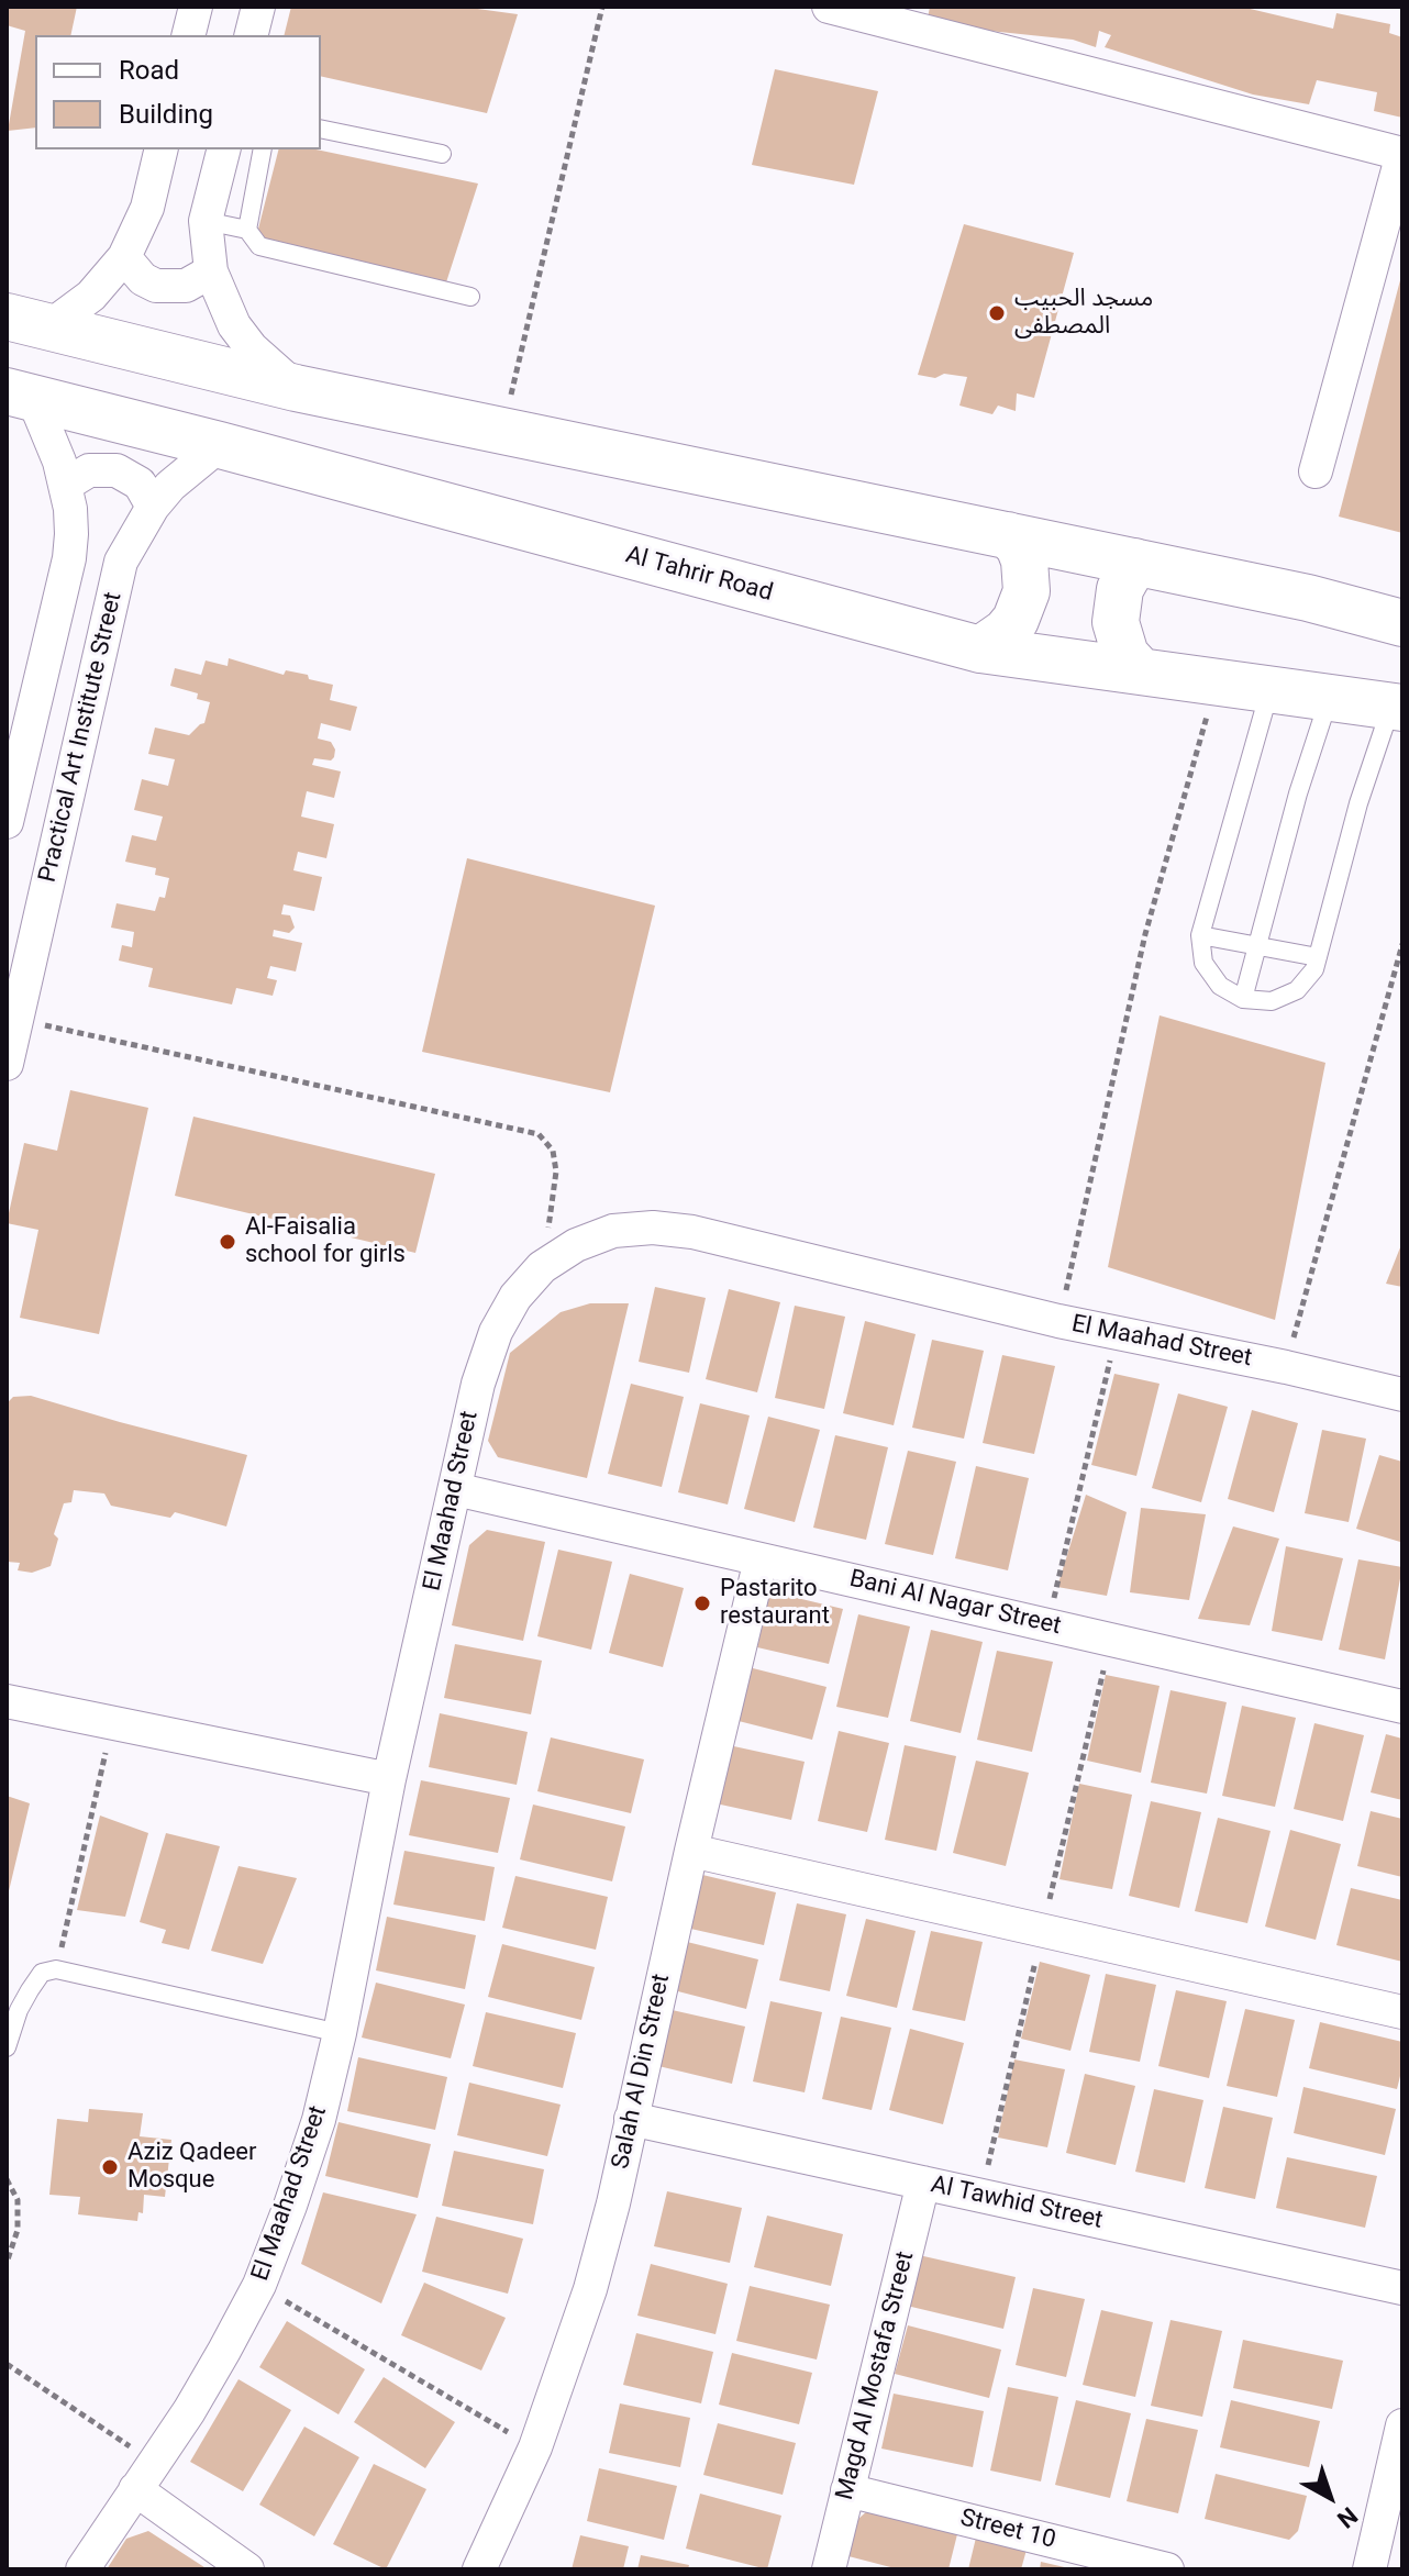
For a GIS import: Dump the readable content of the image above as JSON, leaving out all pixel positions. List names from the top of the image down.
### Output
{
  "streets": {
    "street": [
      "Al Tahrir Road",
      "Practical Art Institute Street",
      "El Maahad Street",
      "Bani Al Nagar Street",
      "Salah Al Din Street",
      "Al Tawhid Street",
      "Magd Al Mostafa Street",
      "Street 10"
    ]
  },
  "crossings": [
    ["Al Tahrir Road", "Practical Art Institute Street"],
    ["El Maahad Street", "Bani Al Nagar Street"],
    ["Bani Al Nagar Street", "Salah Al Din Street"],
    ["Salah Al Din Street", "Al Tawhid Street"],
    ["Al Tawhid Street", "Magd Al Mostafa Street"],
    ["Magd Al Mostafa Street", "Street 10"]
  ],
  "places": [
    "مسجد الحبيب المصطفى",
    "Al-Faisalia school for girls",
    "Pastarito restaurant",
    "Aziz Qadeer Mosque"
  ],
  "legend": ["Road", "Building"],
  "north": "bottom right"
}
